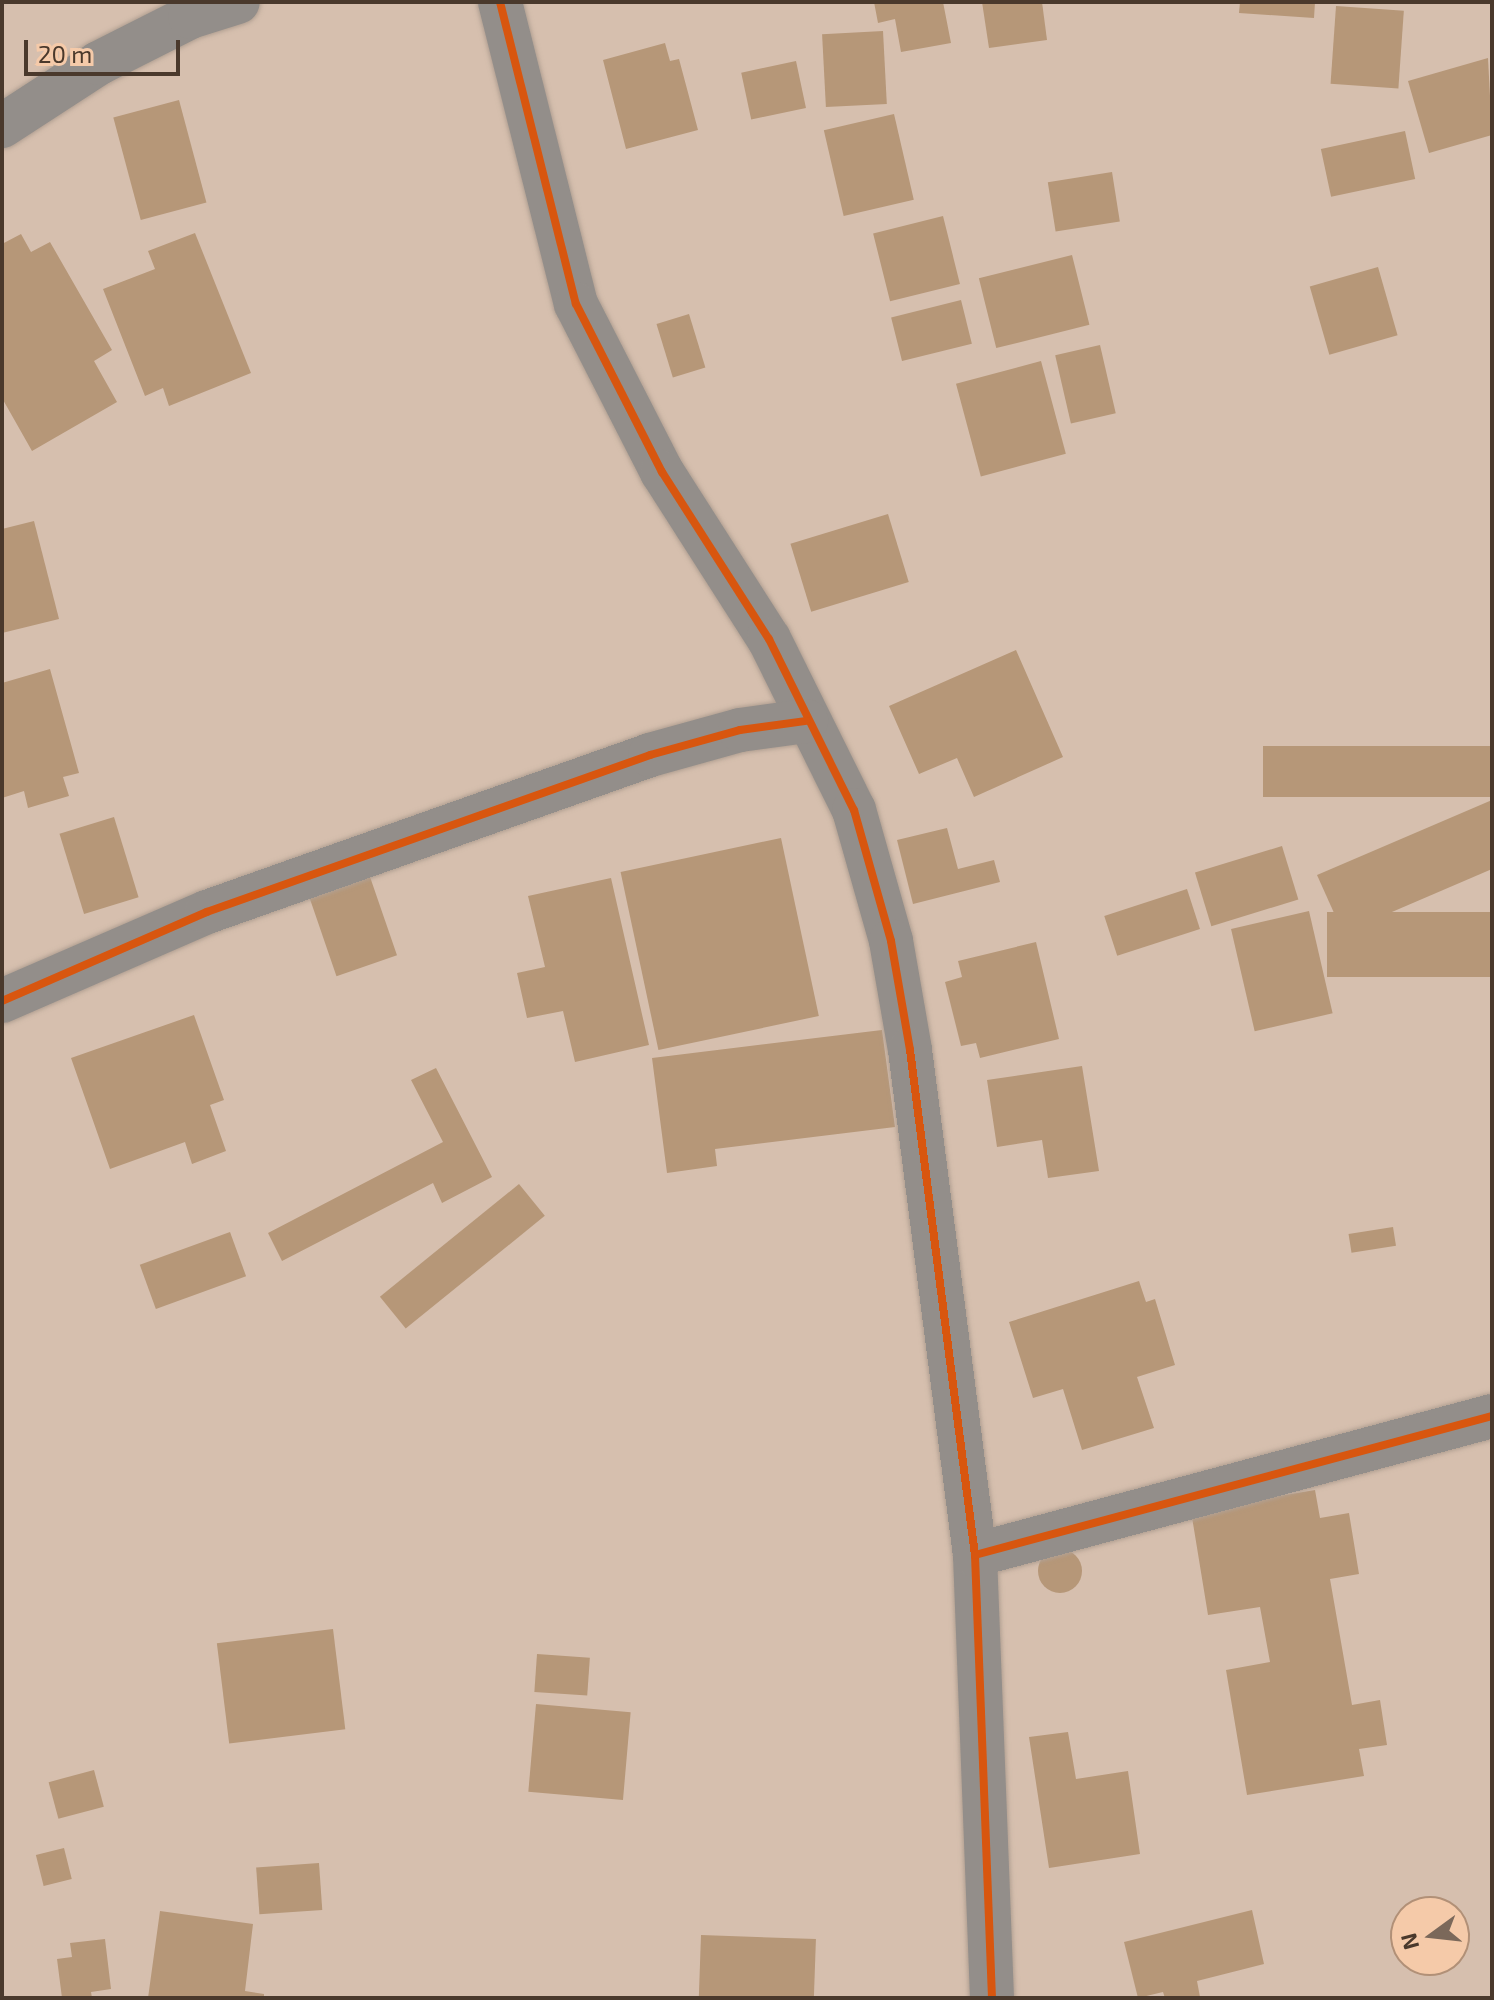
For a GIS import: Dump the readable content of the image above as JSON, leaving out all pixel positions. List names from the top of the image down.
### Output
{
  "scale_bar": "20 m",
  "north": "left"
}
